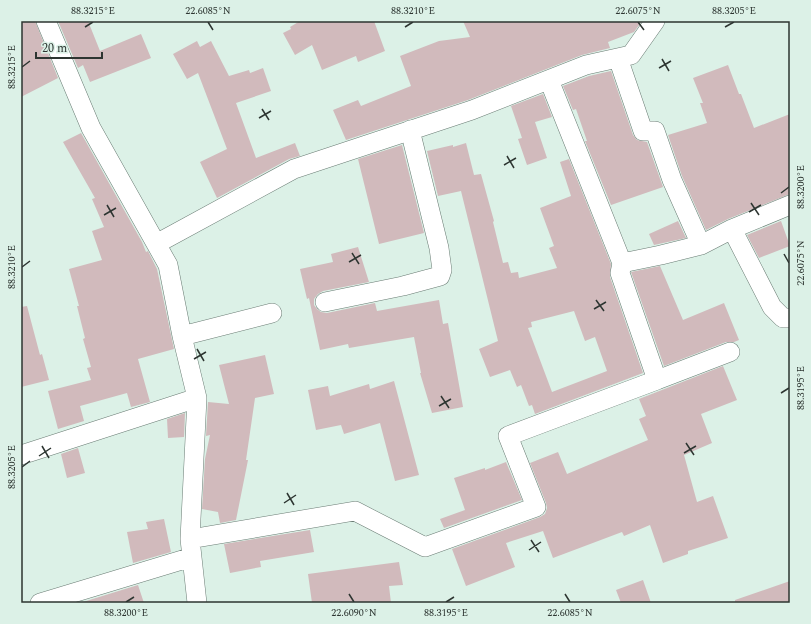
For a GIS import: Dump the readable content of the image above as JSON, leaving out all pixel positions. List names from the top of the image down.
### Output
{
  "scale_bar": "20 m",
  "coordinates": [
    "88.3215°E",
    "22.6085°N",
    "88.3210°E",
    "22.6075°N",
    "88.3205°E",
    "88.3200°E",
    "88.3195°E",
    "22.6090°N"
  ]
}
